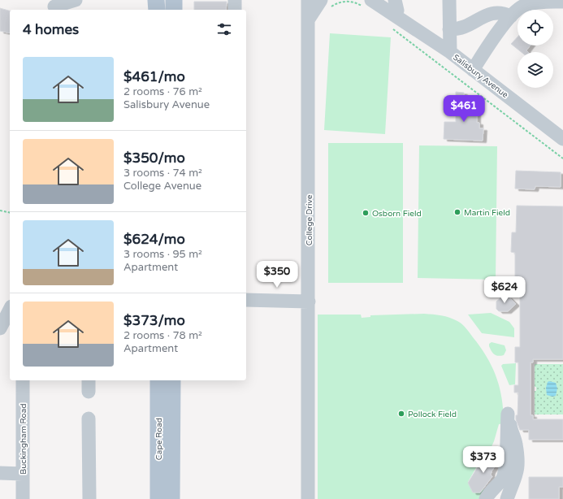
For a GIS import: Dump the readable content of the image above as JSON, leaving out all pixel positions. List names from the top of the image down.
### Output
{
  "streets": {
    "main road": ["Cape Road"],
    "street": ["Salisbury Avenue", "College Drive", "Buckingham Road"]
  },
  "places": ["Martin Field", "Osborn Field", "Pollock Field"],
  "page": {
    "heading": "4 homes",
    "list": [
      {
        "name": "$461/mo",
        "note": "2 rooms · 76 m² · Salisbury Avenue"
      },
      {
        "name": "$350/mo",
        "note": "3 rooms · 74 m² · College Avenue"
      },
      {
        "name": "$624/mo",
        "note": "3 rooms · 95 m² · Apartment"
      },
      {
        "name": "$373/mo",
        "note": "2 rooms · 78 m² · Apartment"
      }
    ],
    "price": [
      "$461",
      "$350",
      "$624",
      "$373"
    ]
  }
}
